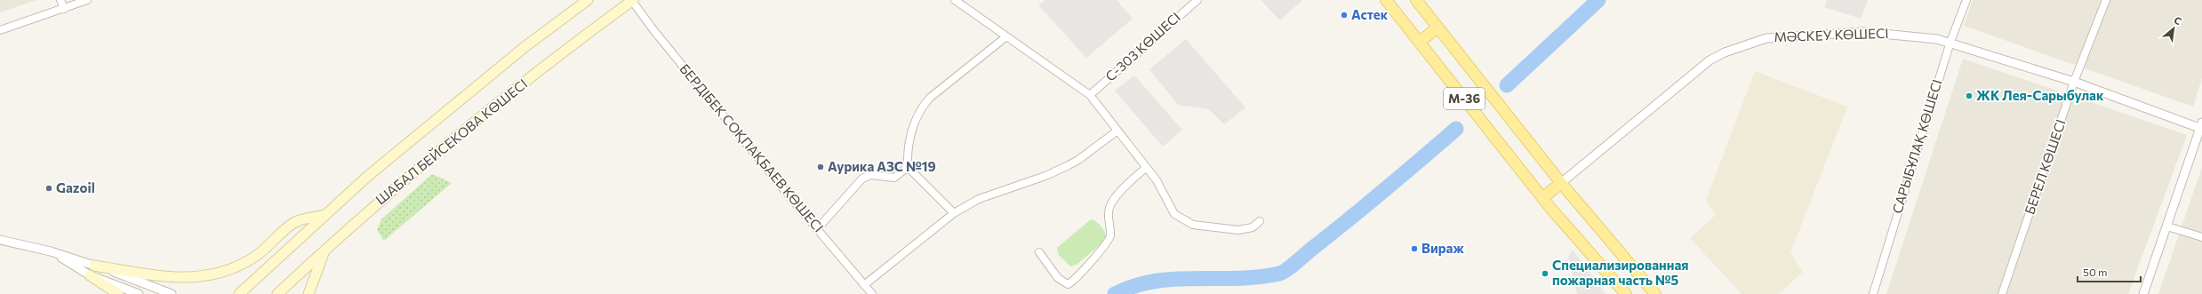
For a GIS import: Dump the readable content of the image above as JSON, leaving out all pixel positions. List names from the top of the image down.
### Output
{
  "streets": {
    "main road": ["МӘСКЕУ КӨШЕСІ", "M-36", "ШАБАЛ БЕЙСЕКОВА КӨШЕСІ"],
    "street": [
      "С-303 КӨШЕСІ",
      "САРЫБҰЛАҚ КӨШЕСІ",
      "БЕРДІБЕК СОҚПАҚБАЕВ КӨШЕСІ",
      "БЕРЕЛ КӨШЕСІ"
    ]
  },
  "crossings": [
    ["МӘСКЕУ КӨШЕСІ", "M-36"],
    ["МӘСКЕУ КӨШЕСІ", "САРЫБҰЛАҚ КӨШЕСІ"],
    ["МӘСКЕУ КӨШЕСІ", "БЕРЕЛ КӨШЕСІ"],
    ["ШАБАЛ БЕЙСЕКОВА КӨШЕСІ", "БЕРДІБЕК СОҚПАҚБАЕВ КӨШЕСІ"]
  ],
  "places": [
    "Астек",
    "ЖК Лея-Сарыбулак",
    "Аурика АЗС №19",
    "Gazoil",
    "Вираж",
    "Специализированная пожарная часть №5"
  ],
  "scale_bar": "50 m",
  "north": "top right"
}
